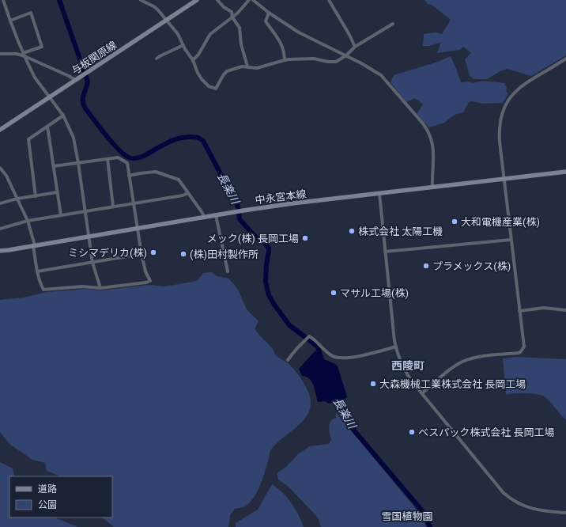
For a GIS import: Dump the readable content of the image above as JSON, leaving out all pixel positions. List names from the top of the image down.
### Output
{
  "streets": {
    "main road": ["与板関原線", "中永宮本線"]
  },
  "districts": ["西陵町"],
  "water": ["長楽川"],
  "parks": ["雪国植物園"],
  "places": [
    "大和電機産業(株)",
    "株式会社 太陽工機",
    "メック(株) 長岡工場",
    "ミシマデリカ(株)",
    "(株)田村製作所",
    "プラメックス(株)",
    "マサル工場(株)",
    "大森機械工業株式会社 長岡工場",
    "ベスパック株式会社 長岡工場"
  ],
  "legend": ["道路", "公園"]
}
